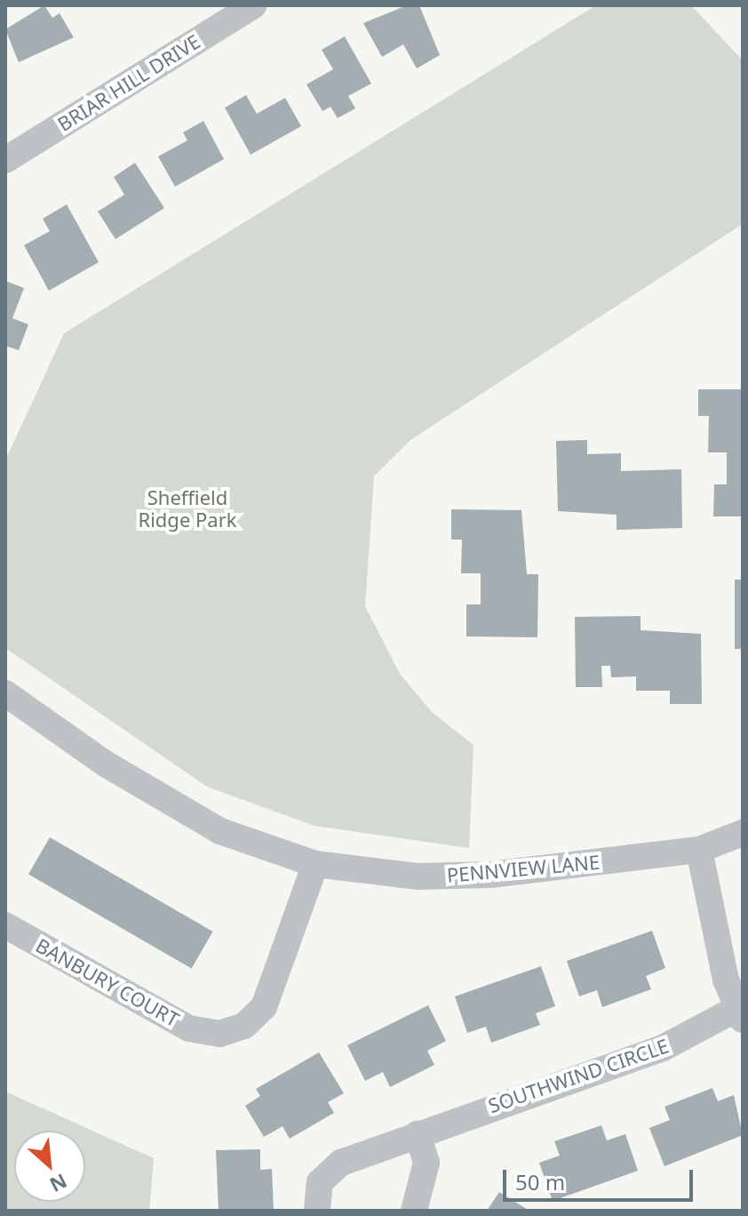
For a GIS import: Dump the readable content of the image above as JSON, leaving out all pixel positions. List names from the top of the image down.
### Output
{
  "streets": {
    "street": [
      "BRIAR HILL DRIVE",
      "PENNVIEW LANE",
      "BANBURY COURT",
      "SOUTHWIND CIRCLE"
    ]
  },
  "crossings": [
    ["PENNVIEW LANE", "BANBURY COURT"]
  ],
  "parks": ["Sheffield Ridge Park"],
  "scale_bar": "50 m",
  "north": "bottom right"
}
